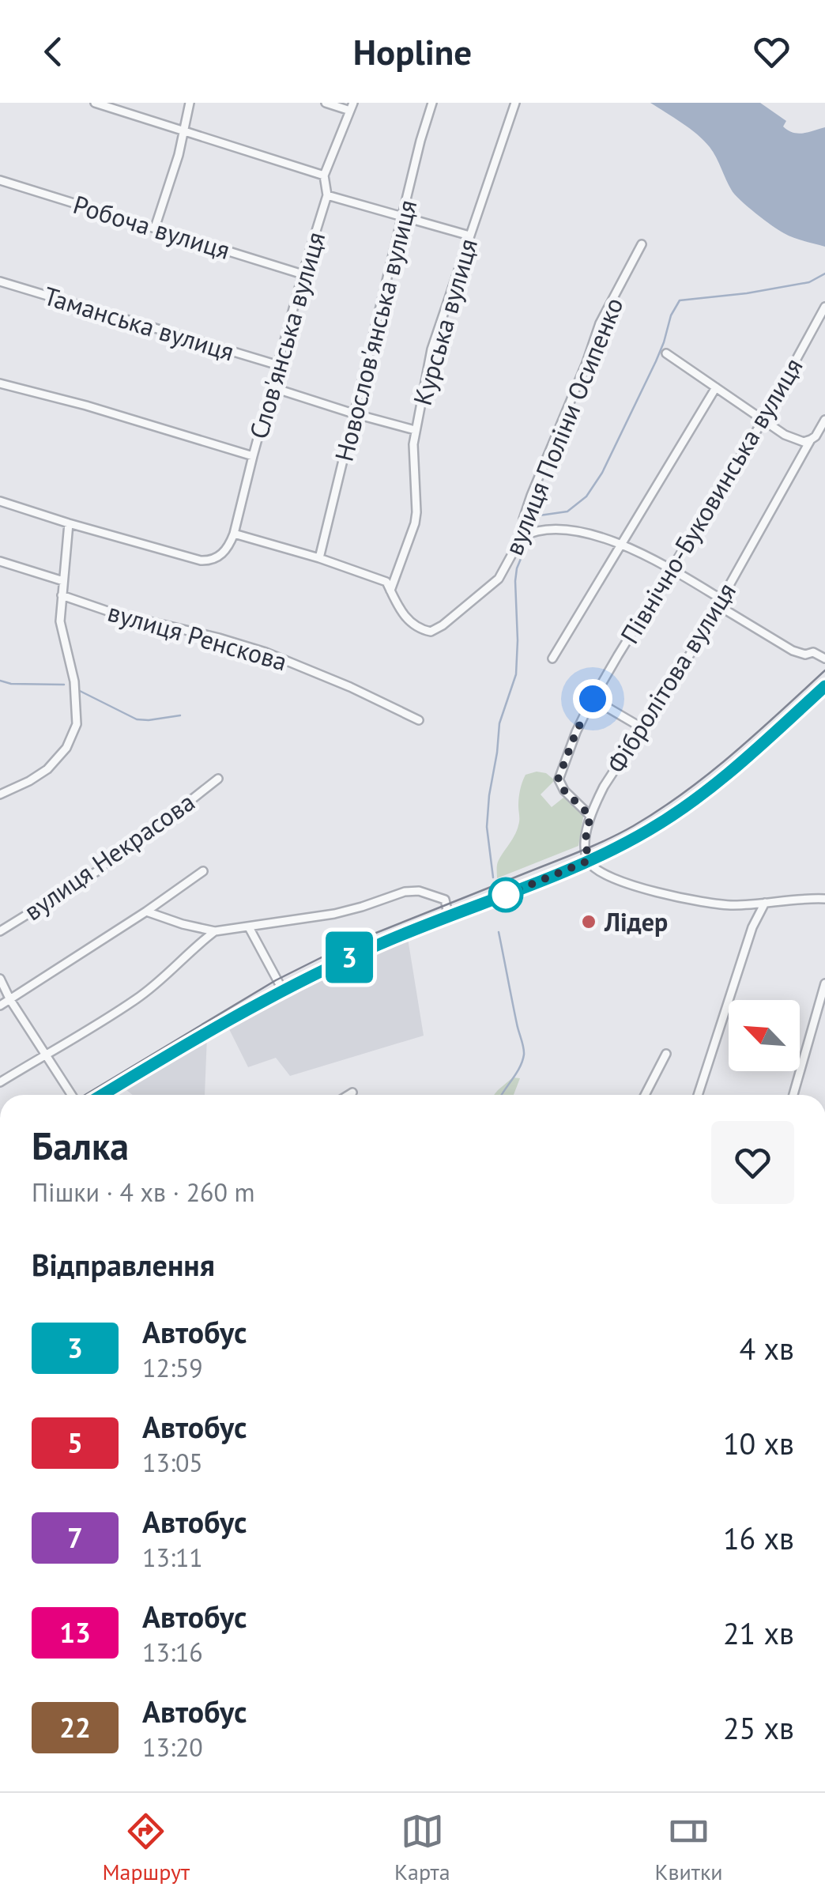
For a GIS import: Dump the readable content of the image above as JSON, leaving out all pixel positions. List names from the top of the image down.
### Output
{
  "streets": {
    "street": [
      "Робоча вулиця",
      "Курська вулиця",
      "Таманська вулиця",
      "Новослов'янська вулиця",
      "Слов'янська вулиця",
      "вулиця Поліни Осипенко",
      "Північно-Буковинська вулиця",
      "вулиця Ренскова",
      "Фібролітова вулиця",
      "вулиця Некрасова"
    ]
  },
  "crossings": [
    ["Робоча вулиця", "Слов'янська вулиця"],
    ["Курська вулиця", "вулиця Поліни Осипенко"],
    ["Таманська вулиця", "Слов'янська вулиця"],
    ["Новослов'янська вулиця", "вулиця Поліни Осипенко"],
    ["Слов'янська вулиця", "вулиця Поліни Осипенко"],
    ["Північно-Буковинська вулиця", "Фібролітова вулиця"]
  ],
  "places": ["Лідер"],
  "lines": ["bus line 3"],
  "north": "top left",
  "page": {
    "header": "Hopline",
    "on_map": "3",
    "heading": [
      ["Балка", "Пішки · 4 хв · 260 m"],
      "Відправлення"
    ],
    "list": [
      {
        "mark": "3",
        "name": "Автобус",
        "note": "12:59",
        "value": "4 хв"
      },
      {
        "mark": "5",
        "name": "Автобус",
        "note": "13:05",
        "value": "10 хв"
      },
      {
        "mark": "7",
        "name": "Автобус",
        "note": "13:11",
        "value": "16 хв"
      },
      {
        "mark": "13",
        "name": "Автобус",
        "note": "13:16",
        "value": "21 хв"
      },
      {
        "mark": "22",
        "name": "Автобус",
        "note": "13:20",
        "value": "25 хв"
      }
    ],
    "tabs": ["Маршрут", "Карта", "Квитки"]
  }
}
